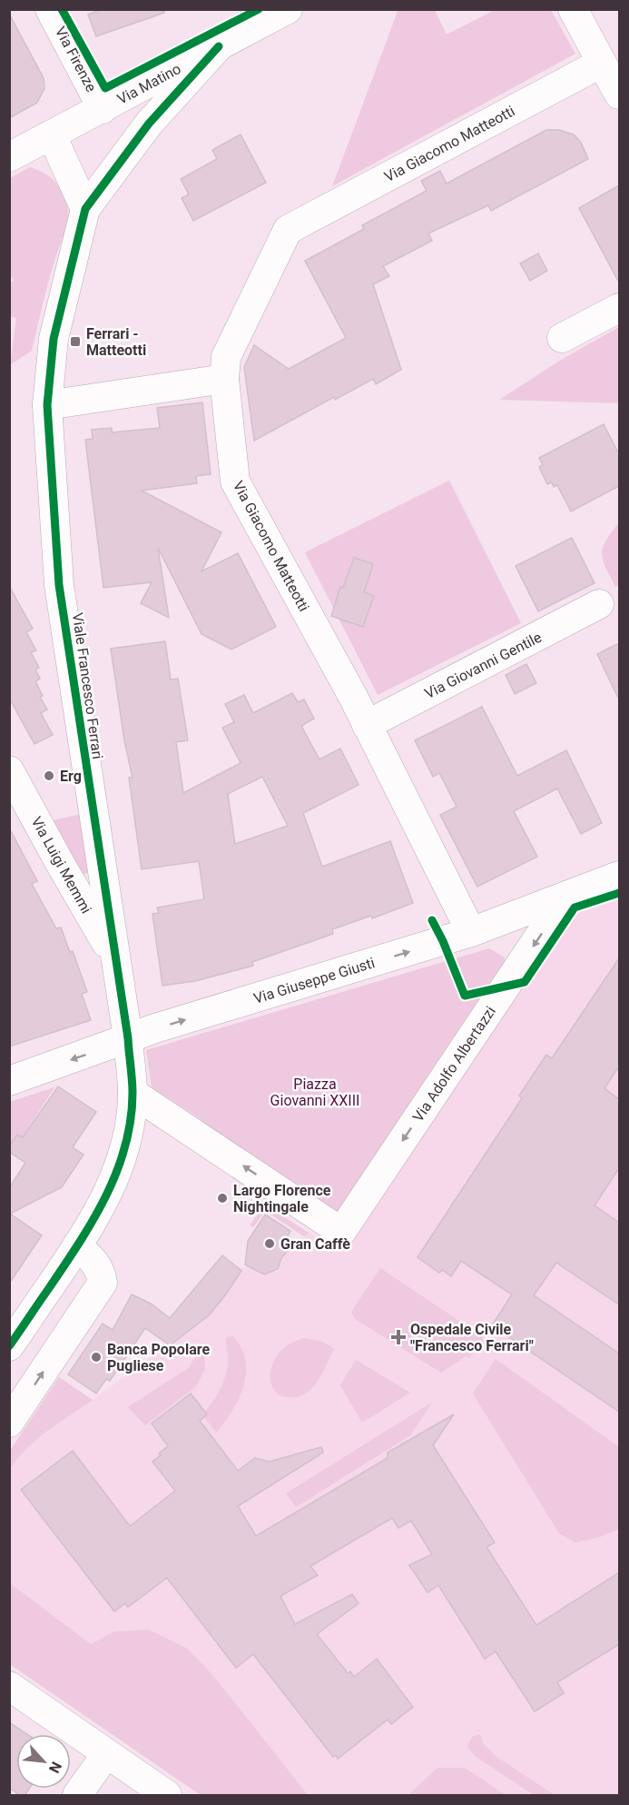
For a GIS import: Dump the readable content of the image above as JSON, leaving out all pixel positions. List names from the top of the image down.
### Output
{
  "streets": {
    "street": [
      "Via Firenze",
      "Via Matino",
      "Via Giacomo Matteotti",
      "Via Giovanni Gentile",
      "Viale Francesco Ferrari",
      "Via Luigi Memmi",
      "Via Giuseppe Giusti",
      "Via Adolfo Albertazzi"
    ]
  },
  "crossings": [
    ["Via Firenze", "Via Matino"],
    ["Via Matino", "Viale Francesco Ferrari"],
    ["Via Giacomo Matteotti", "Via Giovanni Gentile"],
    ["Via Giacomo Matteotti", "Via Giuseppe Giusti"],
    ["Viale Francesco Ferrari", "Via Luigi Memmi"],
    ["Viale Francesco Ferrari", "Via Giuseppe Giusti"],
    ["Viale Francesco Ferrari", "Via Adolfo Albertazzi"],
    ["Via Giuseppe Giusti", "Via Adolfo Albertazzi"]
  ],
  "parks": ["Piazza Giovanni XXIII"],
  "places": {
    "transit": ["Ferrari - Matteotti"],
    "other": [
      "Erg",
      "Largo Florence Nightingale",
      "Gran Caffè",
      "Banca Popolare Pugliese"
    ],
    "health": ["Ospedale Civile \"Francesco Ferrari\""]
  },
  "north": "bottom right"
}
